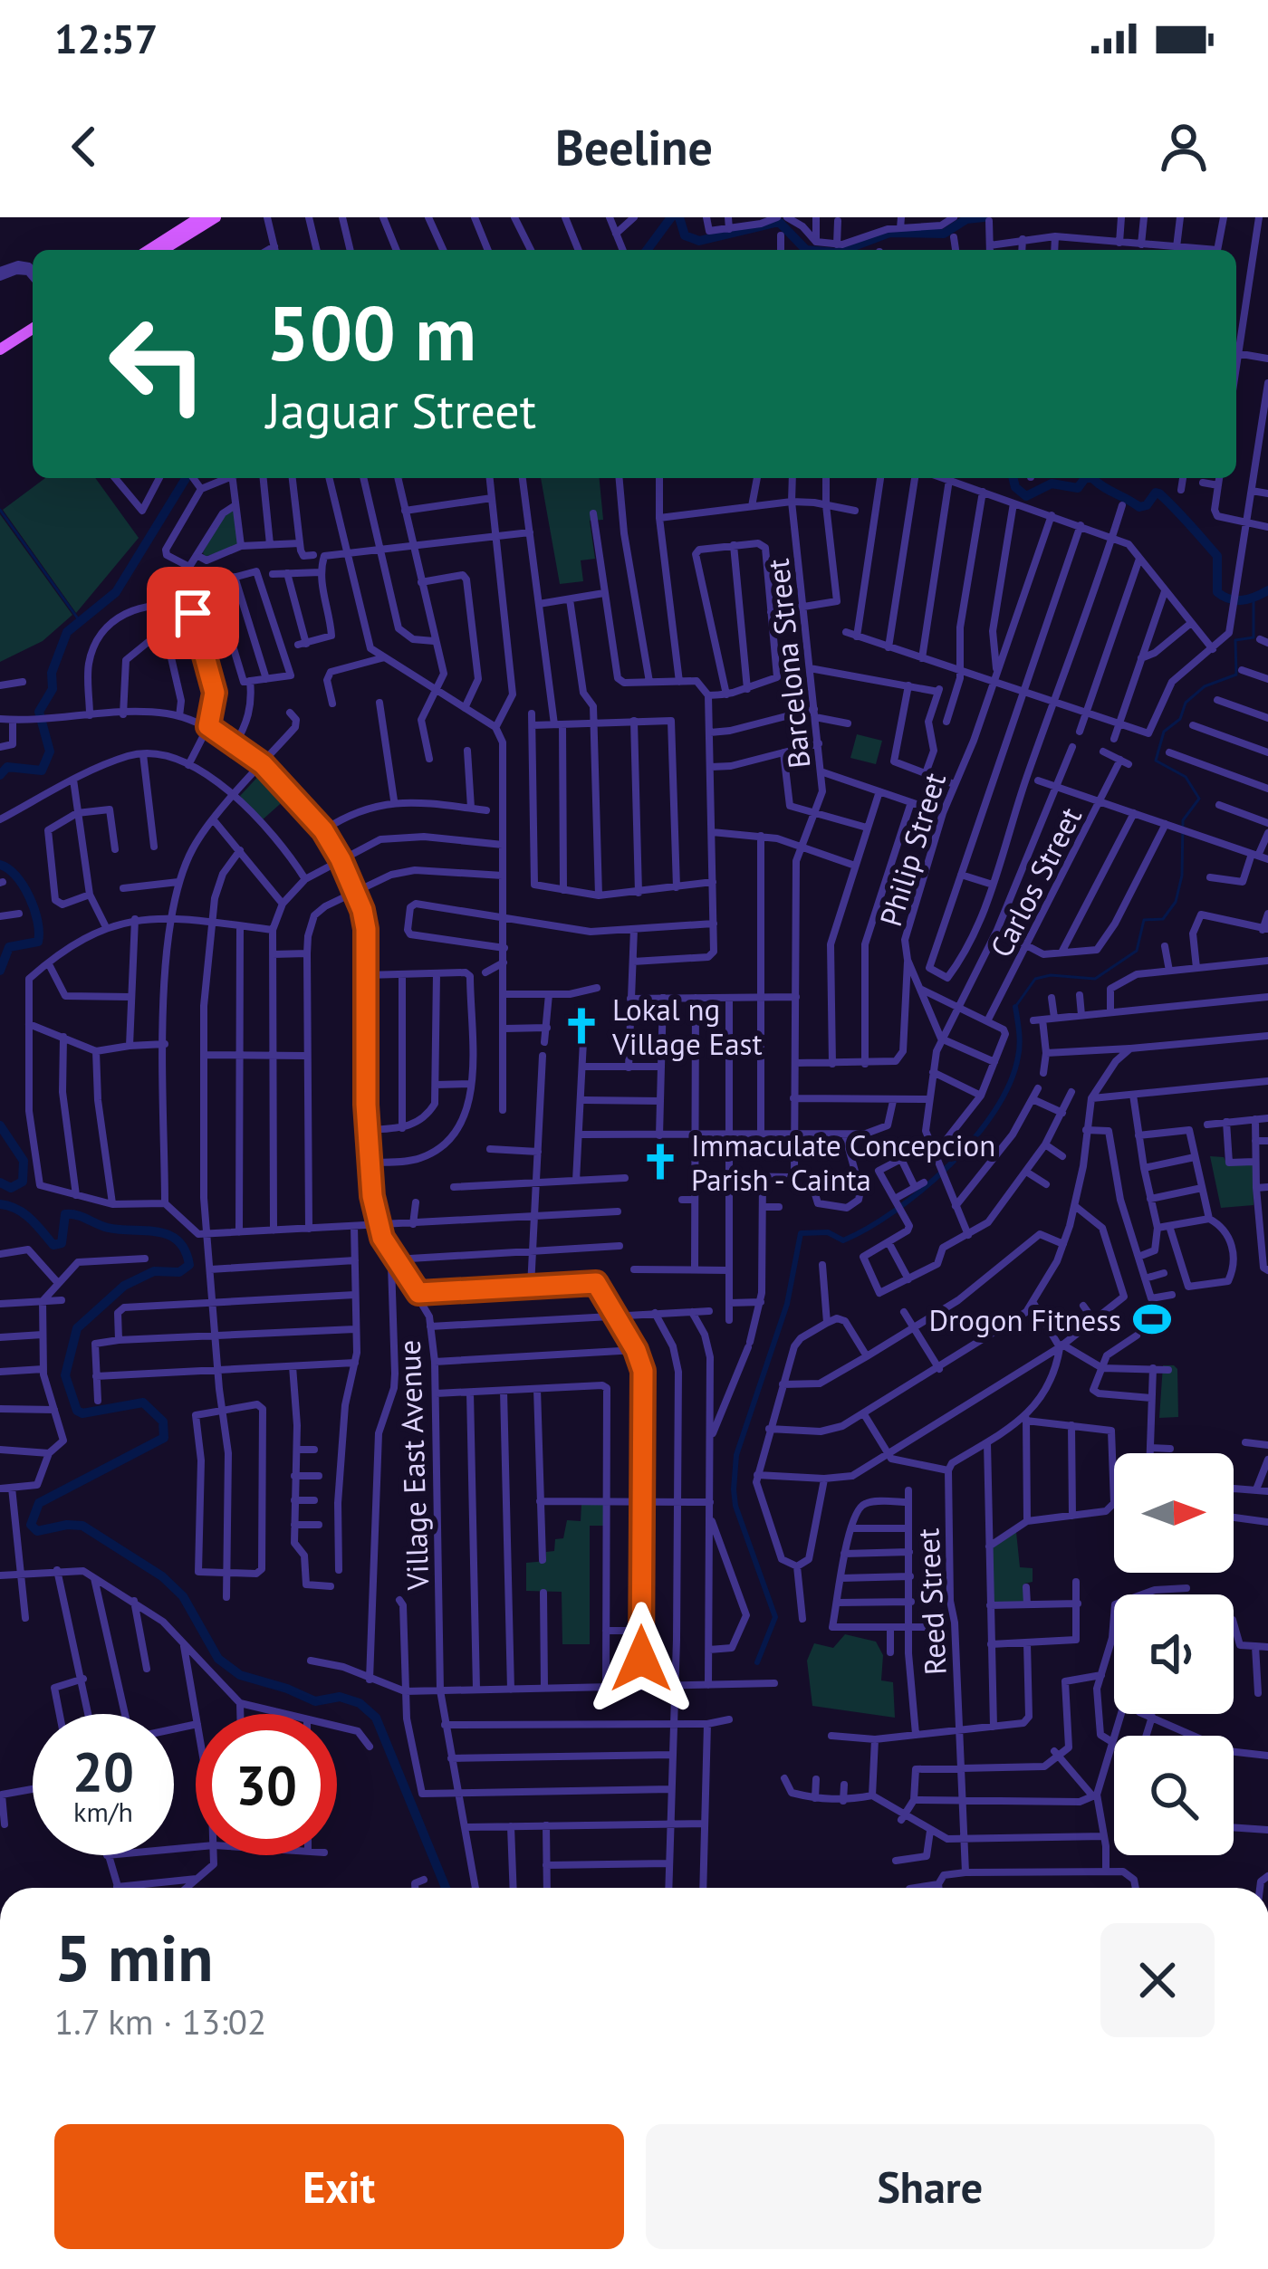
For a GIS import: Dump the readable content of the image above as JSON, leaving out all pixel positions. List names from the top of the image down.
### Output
{
  "streets": {
    "street": [
      "Barcelona Street",
      "Philip Street",
      "Carlos Street",
      "Village East Avenue",
      "Reed Street"
    ]
  },
  "places": {
    "church": ["Lokal ng Village East", "Immaculate Concepcion Parish - Cainta"],
    "sports": ["Drogon Fitness"]
  },
  "north": "right",
  "page": {
    "status": "12:57",
    "header": "Beeline",
    "turn": ["500 m", "Jaguar Street"],
    "speed": "20 km/h",
    "limit": "30",
    "heading": ["5 min", "1.7 km · 13:02"],
    "buttons": ["Exit", "Share"]
  }
}
